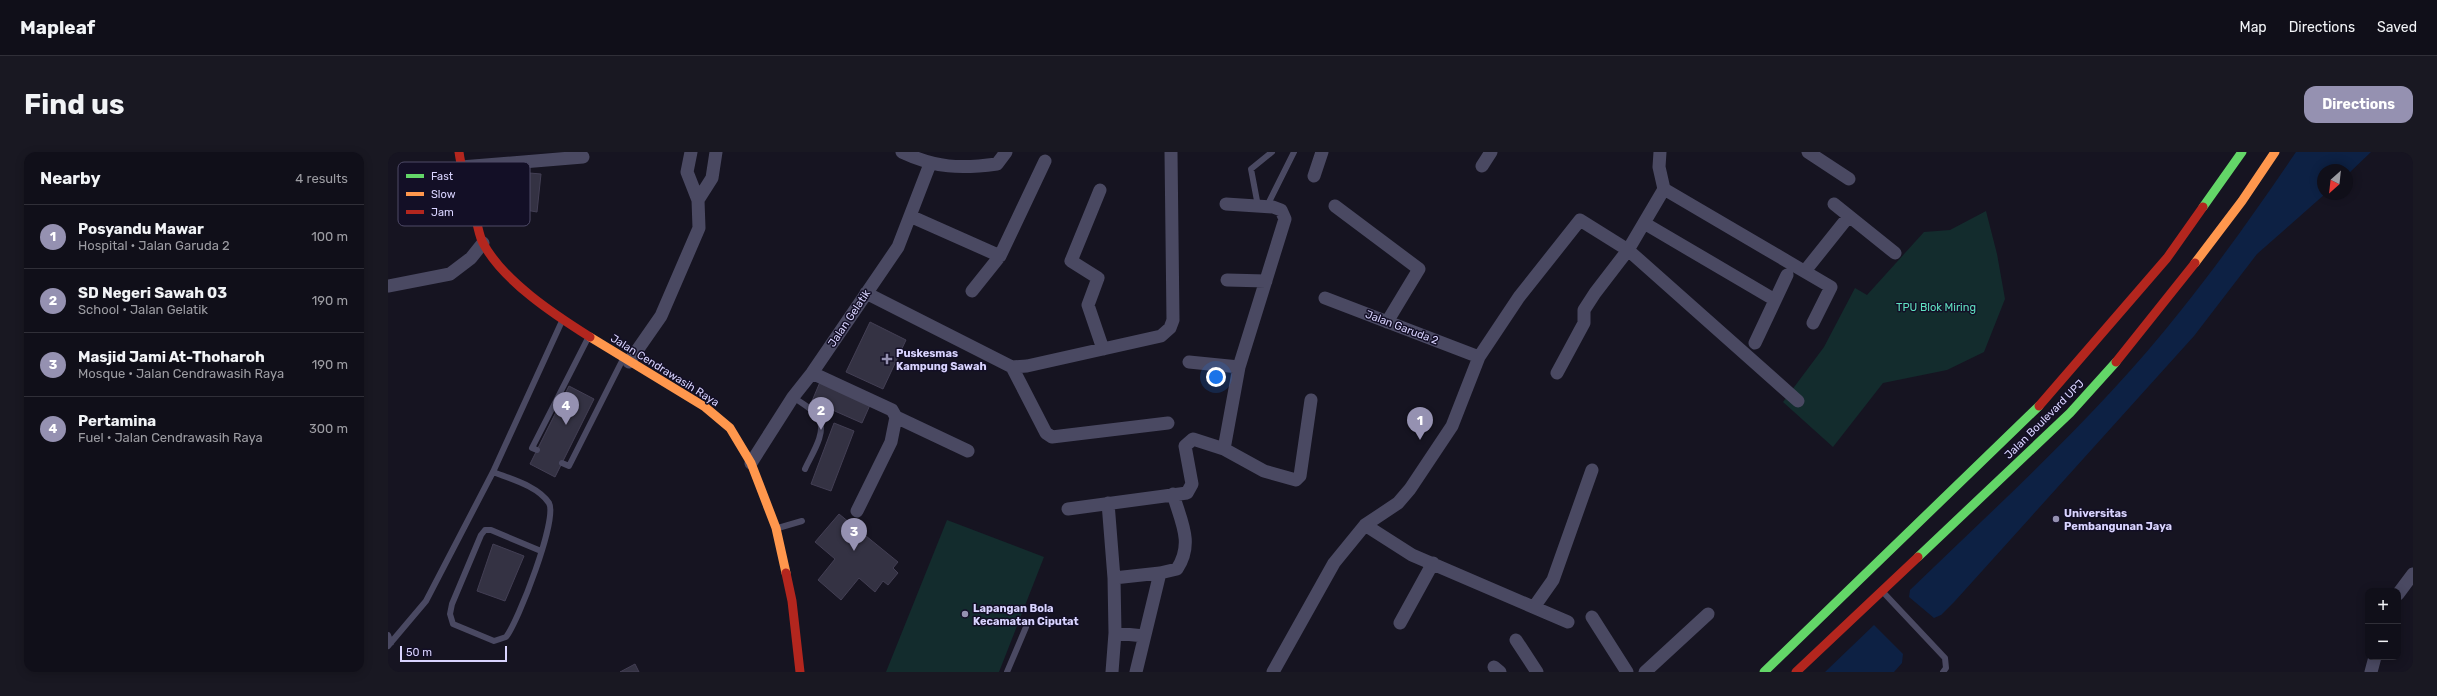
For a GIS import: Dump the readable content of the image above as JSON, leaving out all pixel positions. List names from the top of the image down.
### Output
{
  "streets": {
    "street": [
      "Jalan Gelatik",
      "Jalan Garuda 2",
      "Jalan Cendrawasih Raya",
      "Jalan Boulevard UPJ"
    ]
  },
  "crossings": [
    ["Jalan Gelatik", "Jalan Cendrawasih Raya"]
  ],
  "parks": ["TPU Blok Miring"],
  "places": {
    "health": ["Puskesmas Kampung Sawah"],
    "other": ["Universitas Pembangunan Jaya", "Lapangan Bola Kecamatan Ciputat"]
  },
  "legend": ["Fast", "Slow", "Jam"],
  "scale_bar": "50 m",
  "north": "bottom left",
  "page": {
    "header": "Mapleaf",
    "nav": ["Map", "Directions", "Saved"],
    "buttons": "Directions",
    "title": "Find us",
    "heading": ["Nearby", "4 results"],
    "list": [
      {
        "mark": "1",
        "name": "Posyandu Mawar",
        "note": "Hospital · Jalan Garuda 2",
        "value": "100 m"
      },
      {
        "mark": "2",
        "name": "SD Negeri Sawah 03",
        "note": "School · Jalan Gelatik",
        "value": "190 m"
      },
      {
        "mark": "3",
        "name": "Masjid Jami At-Thoharoh",
        "note": "Mosque · Jalan Cendrawasih Raya",
        "value": "190 m"
      },
      {
        "mark": "4",
        "name": "Pertamina",
        "note": "Fuel · Jalan Cendrawasih Raya",
        "value": "300 m"
      }
    ],
    "pins": [
      "4",
      "2",
      "1",
      "3"
    ],
    "map_buttons": ["+", "−"],
    "scale": "50 m"
  }
}
